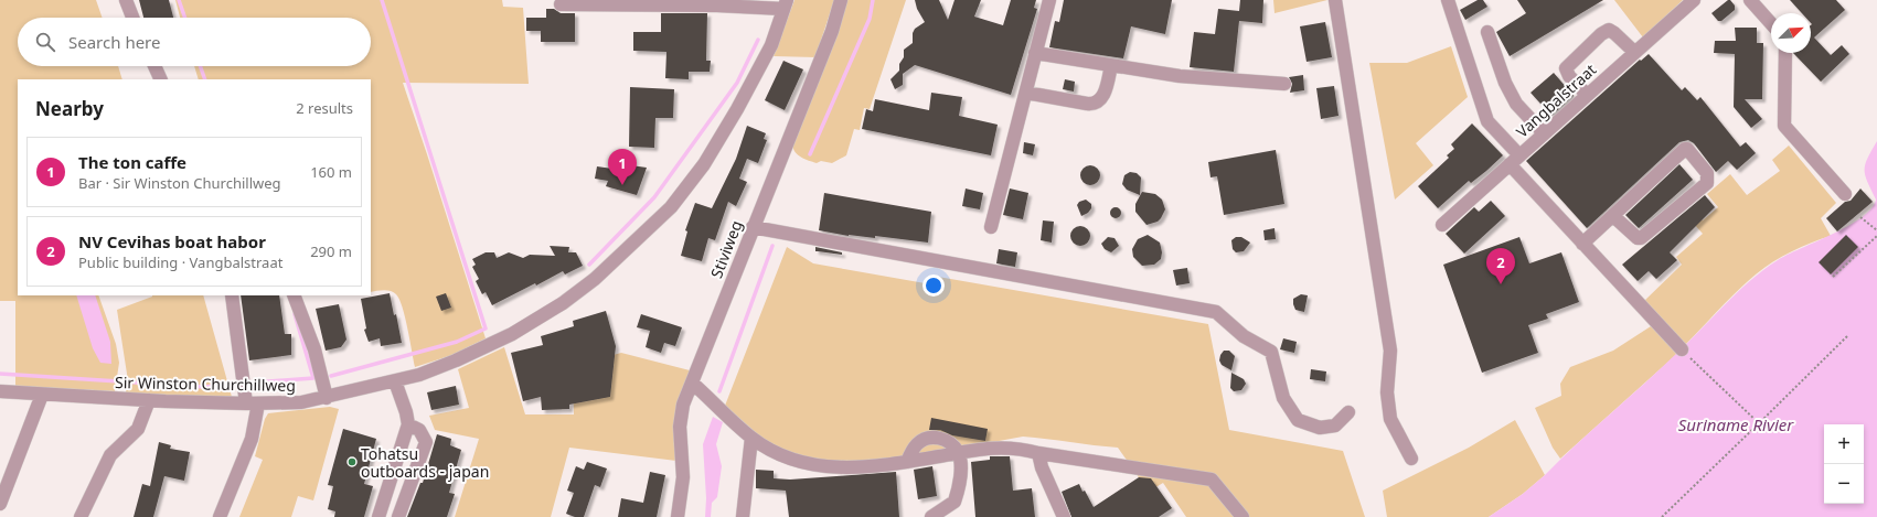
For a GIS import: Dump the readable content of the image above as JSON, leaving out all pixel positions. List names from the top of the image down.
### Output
{
  "streets": {
    "street": ["Vangbalstraat", "Stiviweg", "Sir Winston Churchillweg"]
  },
  "water": ["Suriname Rivier"],
  "places": ["Tohatsu outboards - japan"],
  "north": "top right",
  "page": {
    "search": "Search here",
    "heading": ["Nearby", "2 results"],
    "list": [
      {
        "mark": "1",
        "name": "The ton caffe",
        "note": "Bar · Sir Winston Churchillweg",
        "value": "160 m"
      },
      {
        "mark": "2",
        "name": "NV Cevihas boat habor",
        "note": "Public building · Vangbalstraat",
        "value": "290 m"
      }
    ],
    "pins": ["1", "2"],
    "map_buttons": ["+", "−"]
  }
}
